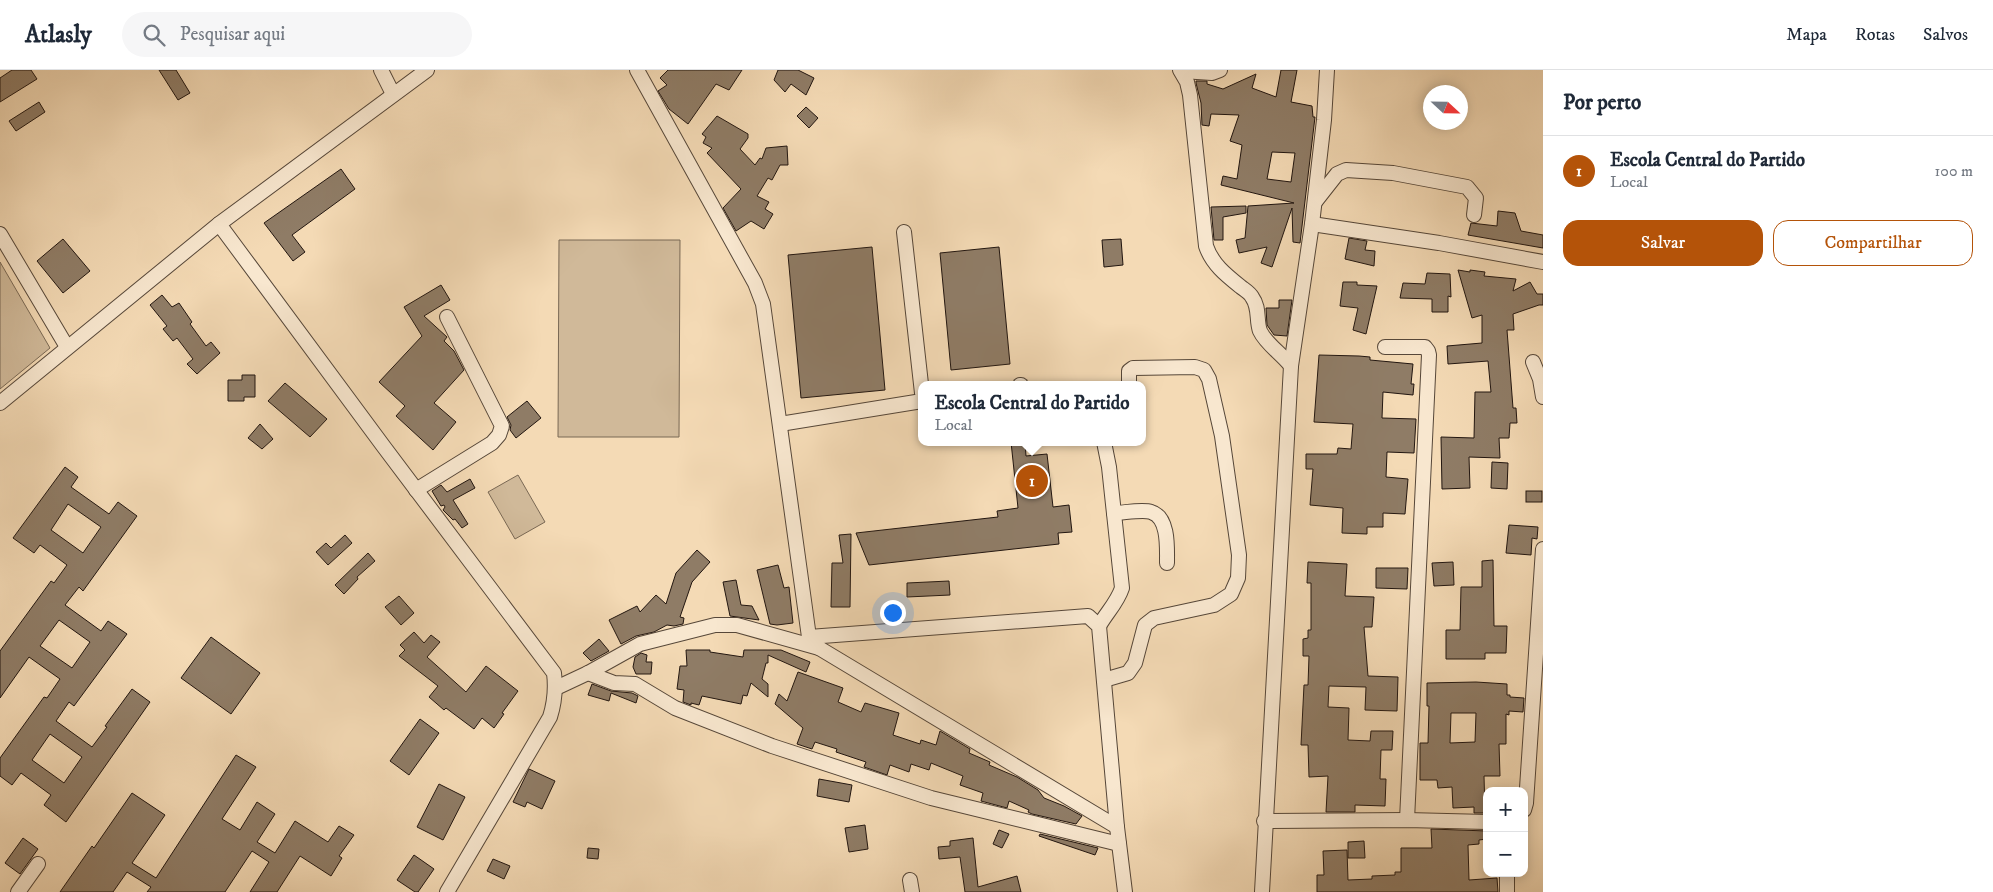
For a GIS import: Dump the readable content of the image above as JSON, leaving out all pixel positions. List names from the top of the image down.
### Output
{
  "north": "right",
  "page": {
    "header": "Atlasly",
    "search": "Pesquisar aqui",
    "nav": ["Mapa", "Rotas", "Salvos"],
    "heading": "Por perto",
    "list": [
      {
        "mark": "1",
        "name": "Escola Central do Partido",
        "note": "Local",
        "value": "100 m"
      }
    ],
    "buttons": ["Salvar", "Compartilhar"],
    "popup": ["Escola Central do Partido", "Local"],
    "pins": "1",
    "map_buttons": ["+", "−"]
  }
}
